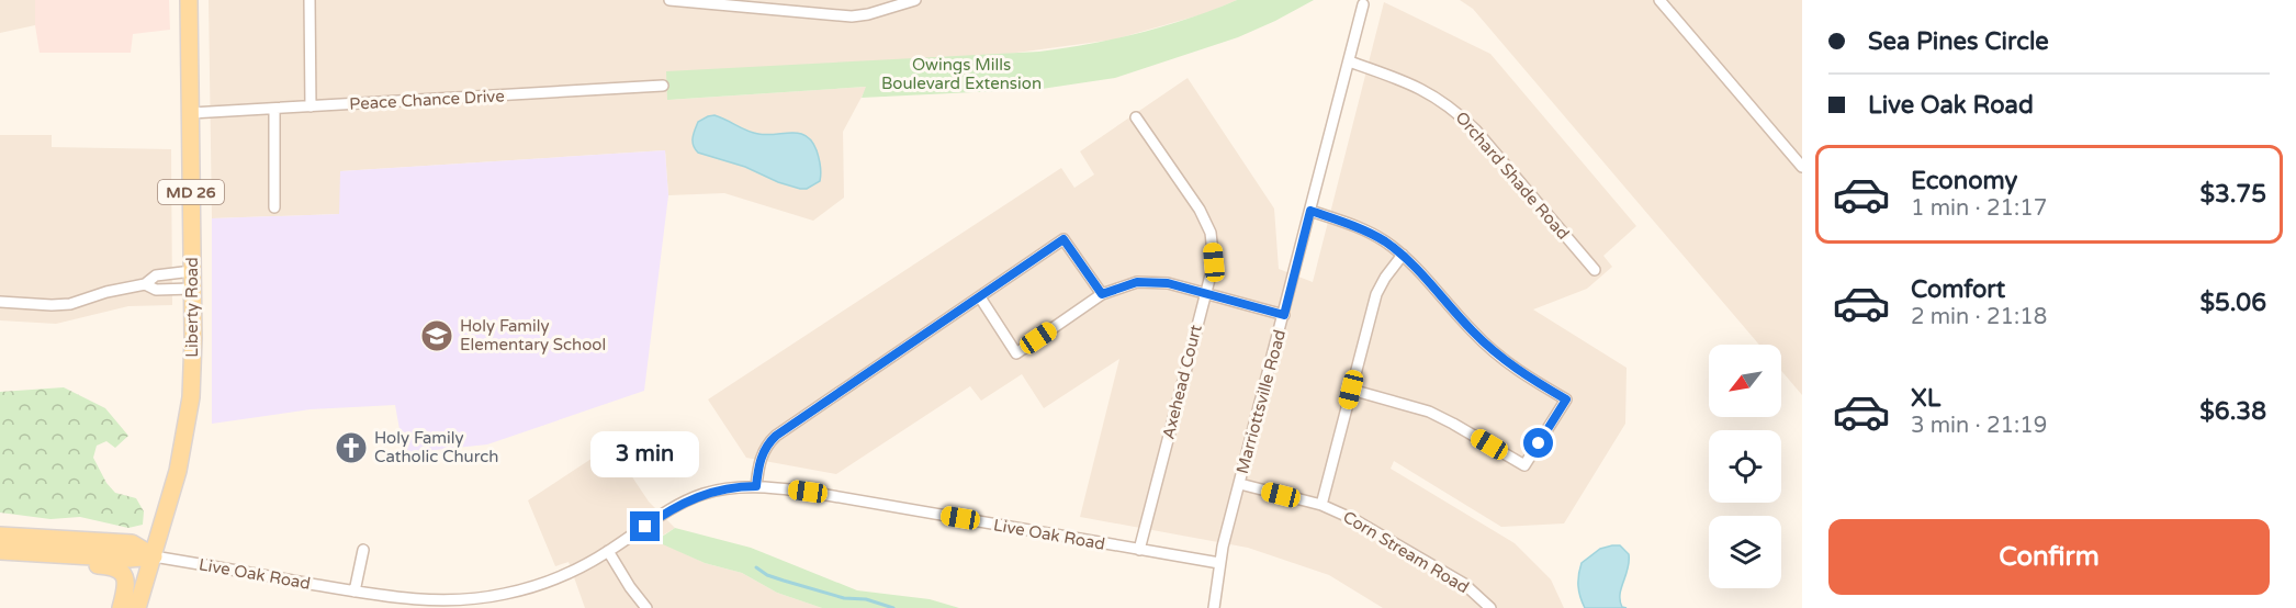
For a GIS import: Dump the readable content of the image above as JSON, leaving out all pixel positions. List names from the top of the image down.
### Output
{
  "streets": {
    "main road": ["MD 26", "Liberty Road"],
    "street": [
      "Peace Chance Drive",
      "Orchard Shade Road",
      "Axehead Court",
      "Marriottsville Road",
      "Live Oak Road",
      "Corn Stream Road"
    ]
  },
  "crossings": [
    ["Peace Chance Drive", "Liberty Road"],
    ["Orchard Shade Road", "Marriottsville Road"],
    ["Liberty Road", "Live Oak Road"],
    ["Axehead Court", "Live Oak Road"],
    ["Marriottsville Road", "Live Oak Road"],
    ["Marriottsville Road", "Corn Stream Road"]
  ],
  "parks": ["Owings Mills Boulevard Extension"],
  "places": {
    "school or university": ["Holy Family Elementary School"],
    "church": ["Holy Family Catholic Church"]
  },
  "north": "bottom left",
  "page": {
    "banner": ["Sea Pines Circle", "Live Oak Road"],
    "list": [
      {
        "name": "Economy",
        "note": "1 min · 21:17",
        "value": "$3.75"
      },
      {
        "name": "Comfort",
        "note": "2 min · 21:18",
        "value": "$5.06"
      },
      {
        "name": "XL",
        "note": "3 min · 21:19",
        "value": "$6.38"
      }
    ],
    "bubble": "3 min",
    "buttons": "Confirm"
  }
}
